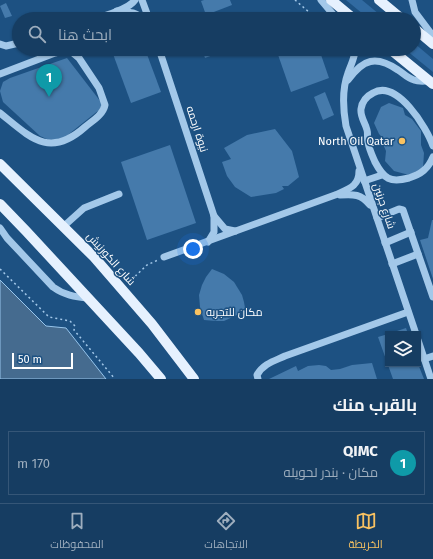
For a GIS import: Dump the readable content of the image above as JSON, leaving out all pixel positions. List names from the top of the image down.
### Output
{
  "streets": {
    "main road": ["شارع الكورنيش"],
    "street": ["نيوة ارحمه", "شارع جرنين"]
  },
  "places": ["North Oil Qatar", "مكان للتجربه"],
  "scale_bar": "50 m",
  "page": {
    "search": "ابحث هنا",
    "pins": "1",
    "scale": "50 m",
    "heading": "بالقرب منك",
    "list": [
      {
        "mark": "1",
        "name": "QIMC",
        "note": "مكان · بندر لحويله",
        "value": "170 m"
      }
    ],
    "nav": ["الخريطة", "الاتجاهات", "المحفوظات"]
  }
}
